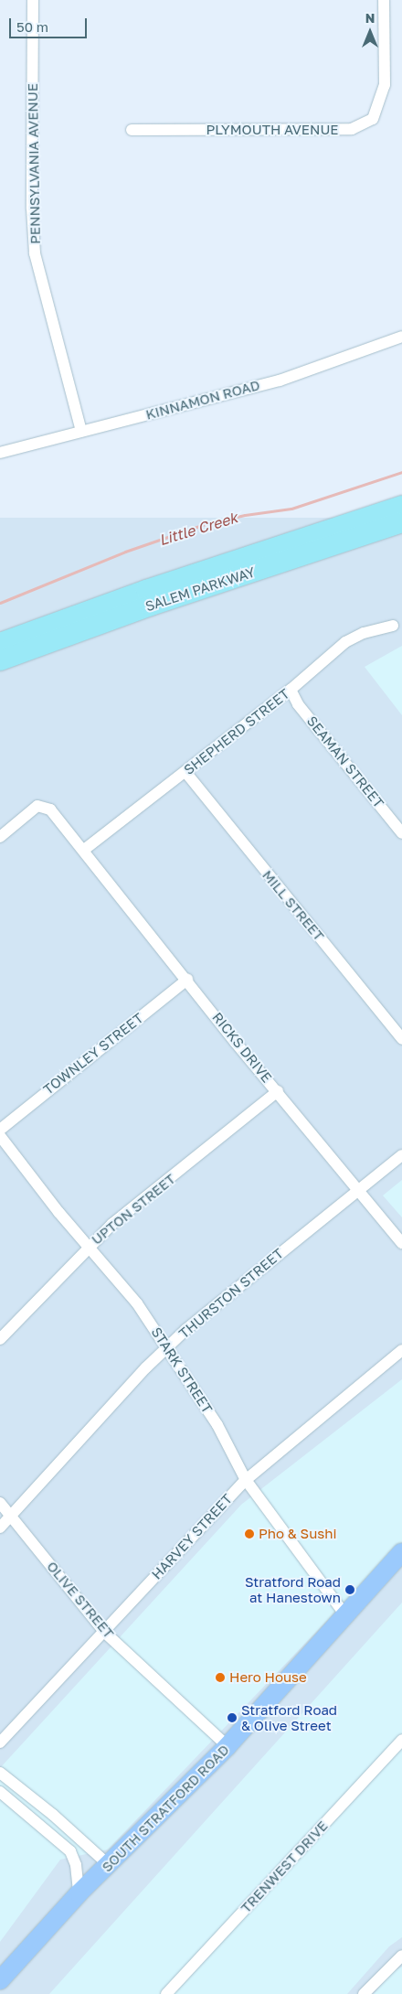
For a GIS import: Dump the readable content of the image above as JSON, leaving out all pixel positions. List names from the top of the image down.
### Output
{
  "streets": {
    "highway": ["SALEM PARKWAY"],
    "main road": ["SOUTH STRATFORD ROAD"],
    "street": [
      "PLYMOUTH AVENUE",
      "PENNSYLVANIA AVENUE",
      "KINNAMON ROAD",
      "SHEPHERD STREET",
      "SEAMAN STREET",
      "MILL STREET",
      "RICKS DRIVE",
      "TOWNLEY STREET",
      "UPTON STREET",
      "THURSTON STREET",
      "STARK STREET",
      "HARVEY STREET",
      "OLIVE STREET",
      "TRENWEST DRIVE"
    ]
  },
  "crossings": [
    ["PENNSYLVANIA AVENUE", "KINNAMON ROAD"],
    ["SHEPHERD STREET", "SEAMAN STREET"],
    ["SHEPHERD STREET", "MILL STREET"],
    ["SHEPHERD STREET", "RICKS DRIVE"],
    ["RICKS DRIVE", "TOWNLEY STREET"],
    ["RICKS DRIVE", "UPTON STREET"],
    ["RICKS DRIVE", "THURSTON STREET"],
    ["UPTON STREET", "STARK STREET"],
    ["THURSTON STREET", "STARK STREET"],
    ["THURSTON STREET", "OLIVE STREET"],
    ["STARK STREET", "HARVEY STREET"],
    ["STARK STREET", "SOUTH STRATFORD ROAD"],
    ["HARVEY STREET", "OLIVE STREET"],
    ["OLIVE STREET", "SOUTH STRATFORD ROAD"]
  ],
  "water": ["Little Creek"],
  "places": [
    "Pho & Sushi",
    "Stratford Road at Hanestown",
    "Hero House",
    "Stratford Road & Olive Street"
  ],
  "scale_bar": "50 m",
  "north": "top"
}
